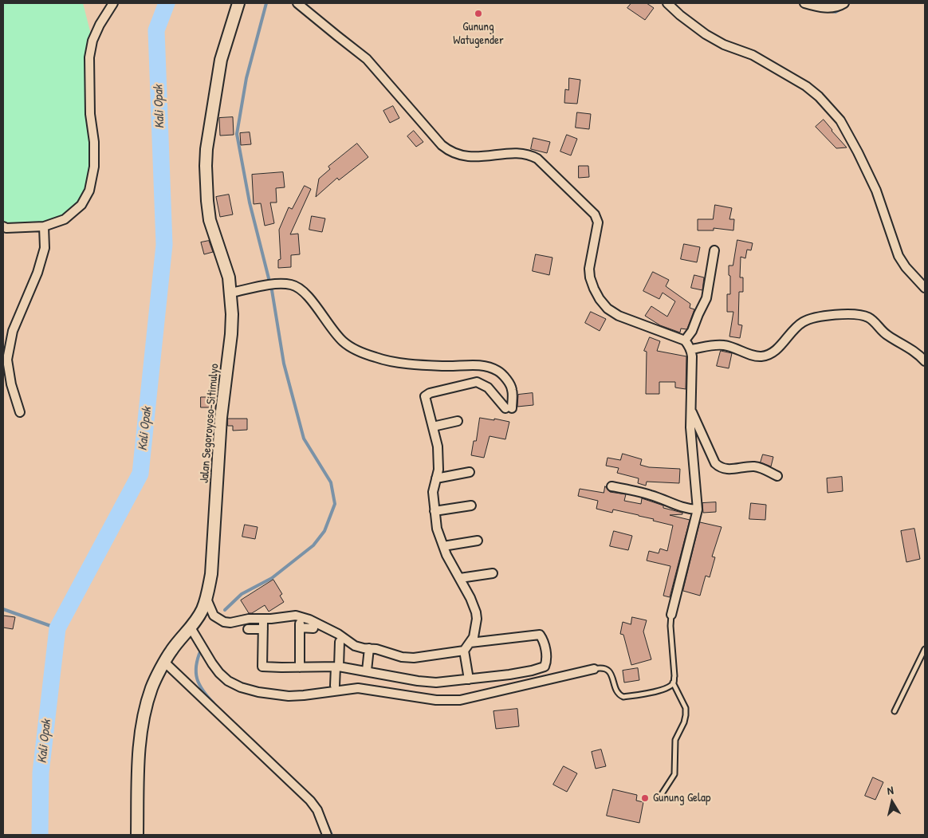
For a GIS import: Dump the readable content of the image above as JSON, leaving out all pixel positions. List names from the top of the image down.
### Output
{
  "streets": {
    "main road": ["Jalan Segoroyoso-Sitimulyo"]
  },
  "water": ["Kali Opak"],
  "places": ["Gunung Watugender", "Gunung Gelap"],
  "north": "top"
}
